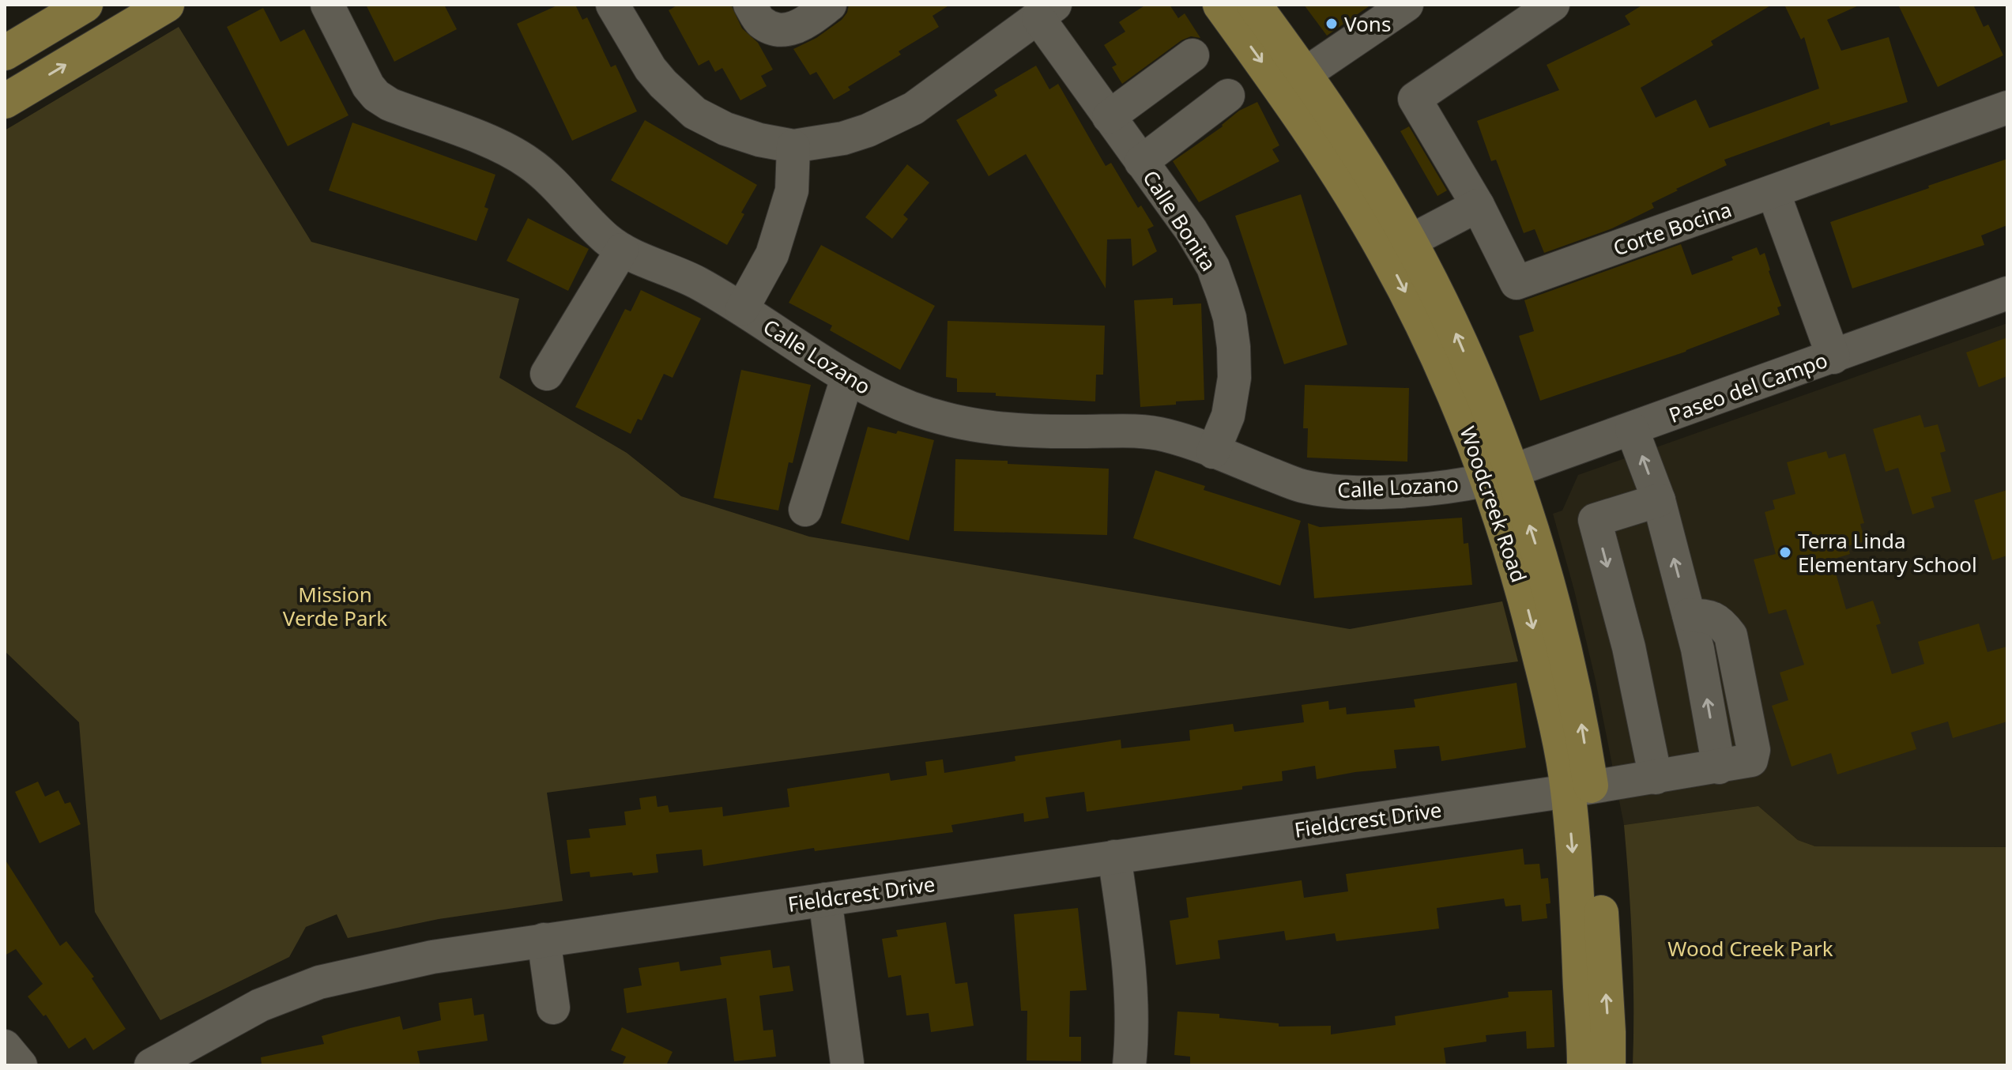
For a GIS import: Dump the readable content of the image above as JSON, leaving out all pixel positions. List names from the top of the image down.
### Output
{
  "streets": {
    "main road": ["Woodcreek Road"],
    "street": [
      "Calle Bonita",
      "Corte Bocina",
      "Calle Lozano",
      "Paseo del Campo",
      "Fieldcrest Drive"
    ]
  },
  "crossings": [
    ["Calle Bonita", "Calle Lozano"],
    ["Calle Lozano", "Paseo del Campo"],
    ["Calle Lozano", "Woodcreek Road"],
    ["Paseo del Campo", "Woodcreek Road"],
    ["Woodcreek Road", "Fieldcrest Drive"]
  ],
  "parks": ["Mission Verde Park", "Wood Creek Park"],
  "places": ["Vons", "Terra Linda Elementary School"]
}
